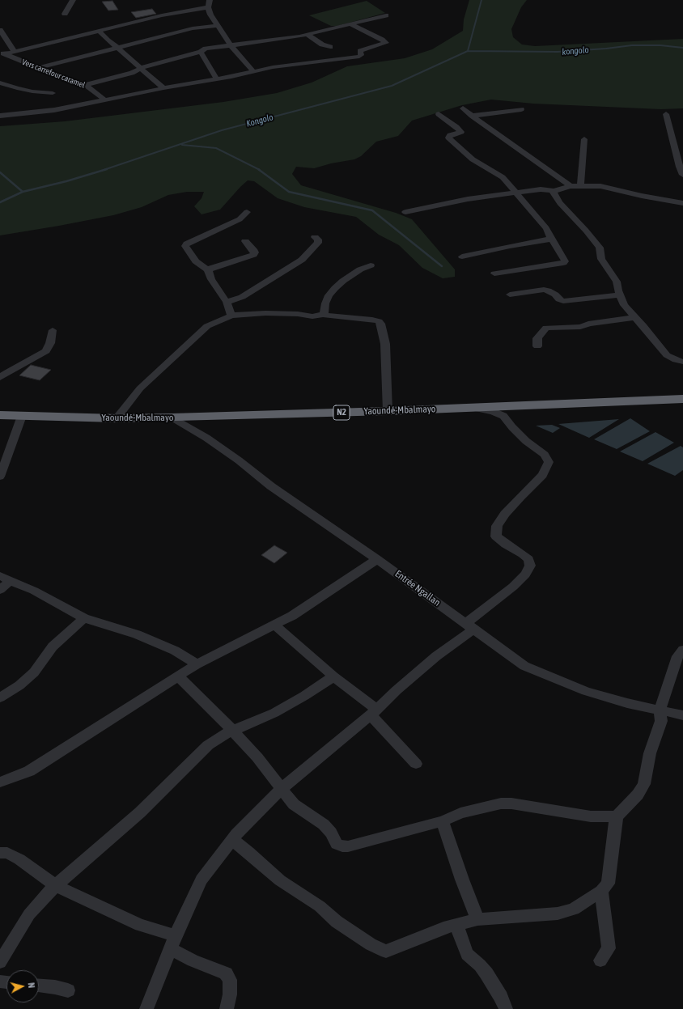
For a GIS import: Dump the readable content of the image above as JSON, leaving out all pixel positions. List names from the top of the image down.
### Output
{
  "streets": {
    "highway": ["Yaoundé-Mbalmayo", "N2"],
    "street": ["Vers carrefour caramel", "Entrée Ngallan"]
  },
  "crossings": [
    ["Yaoundé-Mbalmayo", "Entrée Ngallan"]
  ],
  "water": ["kongolo", "Kongolo"],
  "north": "right"
}
